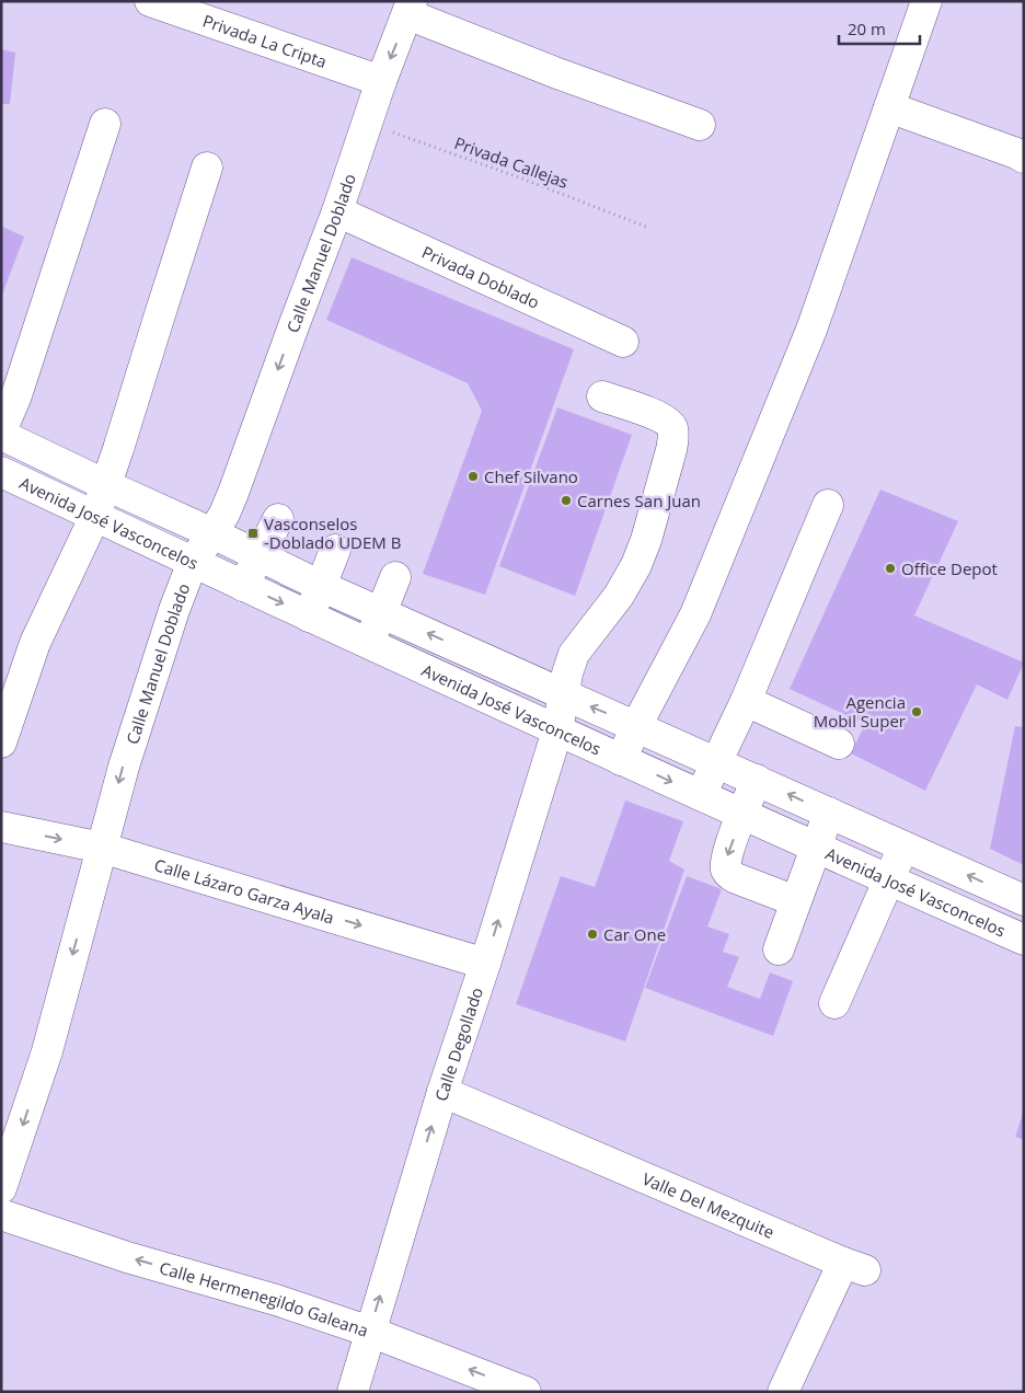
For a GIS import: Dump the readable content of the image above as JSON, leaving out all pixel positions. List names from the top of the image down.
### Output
{
  "streets": {
    "street": [
      "Privada La Cripta",
      "Calle Manuel Doblado",
      "Privada Doblado",
      "Avenida José Vasconcelos",
      "Calle Lázaro Garza Ayala",
      "Calle Degollado",
      "Valle Del Mezquite",
      "Calle Hermenegildo Galeana"
    ],
    "path": ["Privada Callejas"]
  },
  "crossings": [
    ["Privada La Cripta", "Calle Manuel Doblado"],
    ["Privada Callejas", "Calle Manuel Doblado"],
    ["Calle Manuel Doblado", "Privada Doblado"],
    ["Calle Manuel Doblado", "Avenida José Vasconcelos"],
    ["Calle Manuel Doblado", "Calle Lázaro Garza Ayala"],
    ["Avenida José Vasconcelos", "Calle Degollado"],
    ["Calle Lázaro Garza Ayala", "Calle Degollado"],
    ["Calle Degollado", "Valle Del Mezquite"],
    ["Calle Degollado", "Calle Hermenegildo Galeana"]
  ],
  "one_way": ["Calle Lázaro Garza Ayala", "Calle Degollado", "Calle Hermenegildo Galeana"],
  "places": {
    "other": [
      "Chef Silvano",
      "Carnes San Juan",
      "Office Depot",
      "Agencia Mobil Super",
      "Car One"
    ],
    "transit": ["Vasconselos -Doblado UDEM B"]
  },
  "scale_bar": "20 m"
}
